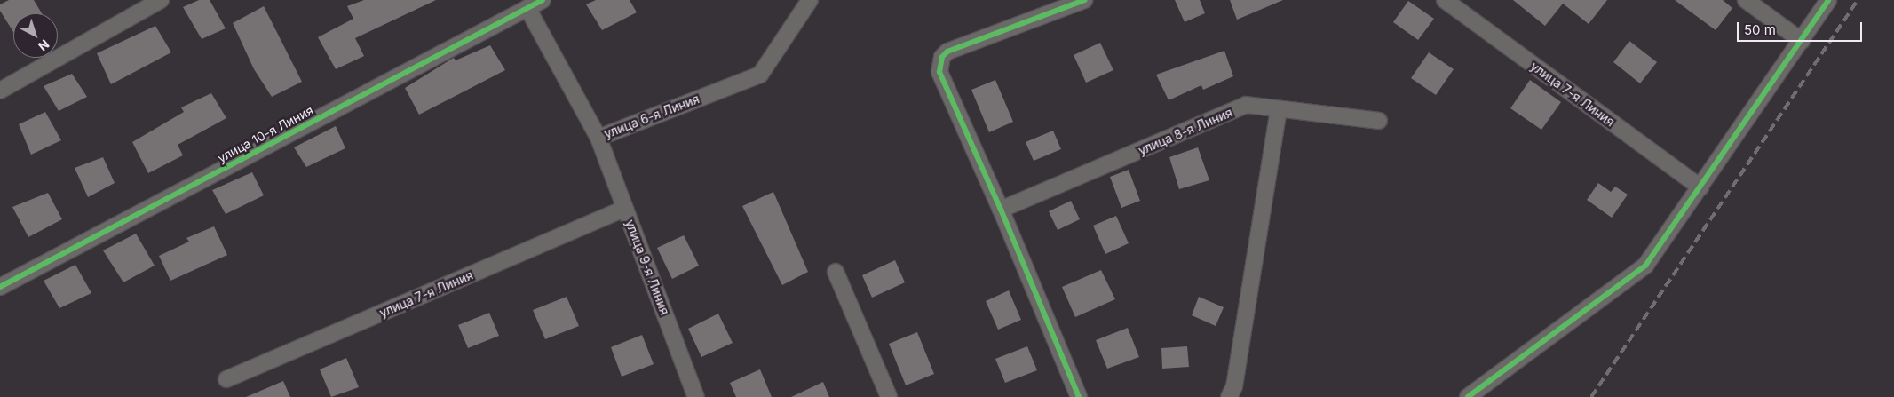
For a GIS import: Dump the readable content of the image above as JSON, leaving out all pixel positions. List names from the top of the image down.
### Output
{
  "streets": {
    "street": [
      "улица 7-я Линия",
      "улица 6-я Линия",
      "улица 8-я Линия",
      "улица 10-я Линия",
      "улица 9-я Линия"
    ]
  },
  "crossings": [
    ["улица 7-я Линия", "улица 9-я Линия"],
    ["улица 6-я Линия", "улица 10-я Линия"],
    ["улица 6-я Линия", "улица 9-я Линия"]
  ],
  "scale_bar": "50 m",
  "north": "bottom right"
}
